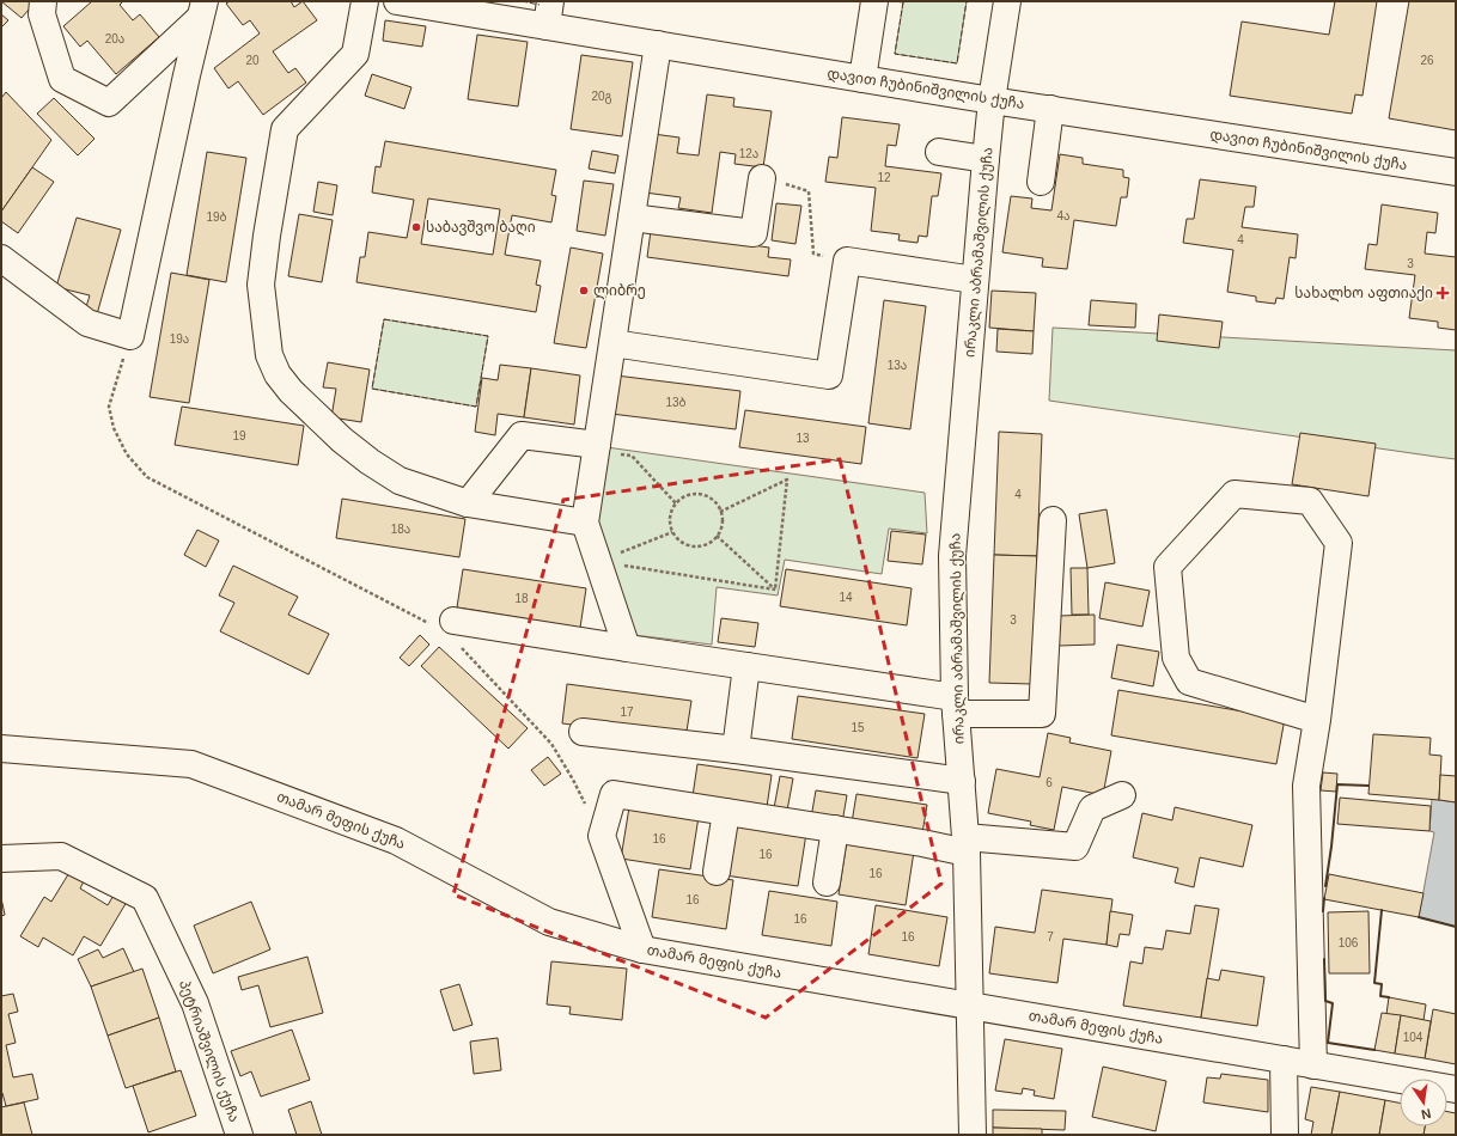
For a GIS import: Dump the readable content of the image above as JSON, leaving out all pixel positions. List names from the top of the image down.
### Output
{
  "streets": {
    "street": [
      "დავით ჩუბინიშვილის ქუჩა",
      "ირაკლი აბრამაშვილის ქუჩა",
      "თამარ მეფის ქუჩა",
      "პეტრიაშვილის ქუჩა"
    ]
  },
  "crossings": [
    ["დავით ჩუბინიშვილის ქუჩა", "ირაკლი აბრამაშვილის ქუჩა"],
    ["ირაკლი აბრამაშვილის ქუჩა", "თამარ მეფის ქუჩა"]
  ],
  "places": {
    "other": ["საბავშვო ბაღი", "ლიბრე"],
    "health": ["სახალხო აფთიაქი"]
  },
  "house_numbers": [
    "20ა",
    "20",
    "26",
    "20გ",
    "12ა",
    "12",
    "4ა",
    "19ბ",
    "4",
    "3",
    "19ა",
    "13ა",
    "13ბ",
    "19",
    "13",
    "4",
    "18ა",
    "14",
    "18",
    "3",
    "17",
    "15",
    "6",
    "16",
    "16",
    "16",
    "16",
    "16",
    "16",
    "7",
    "106",
    "104"
  ],
  "north": "bottom"
}
